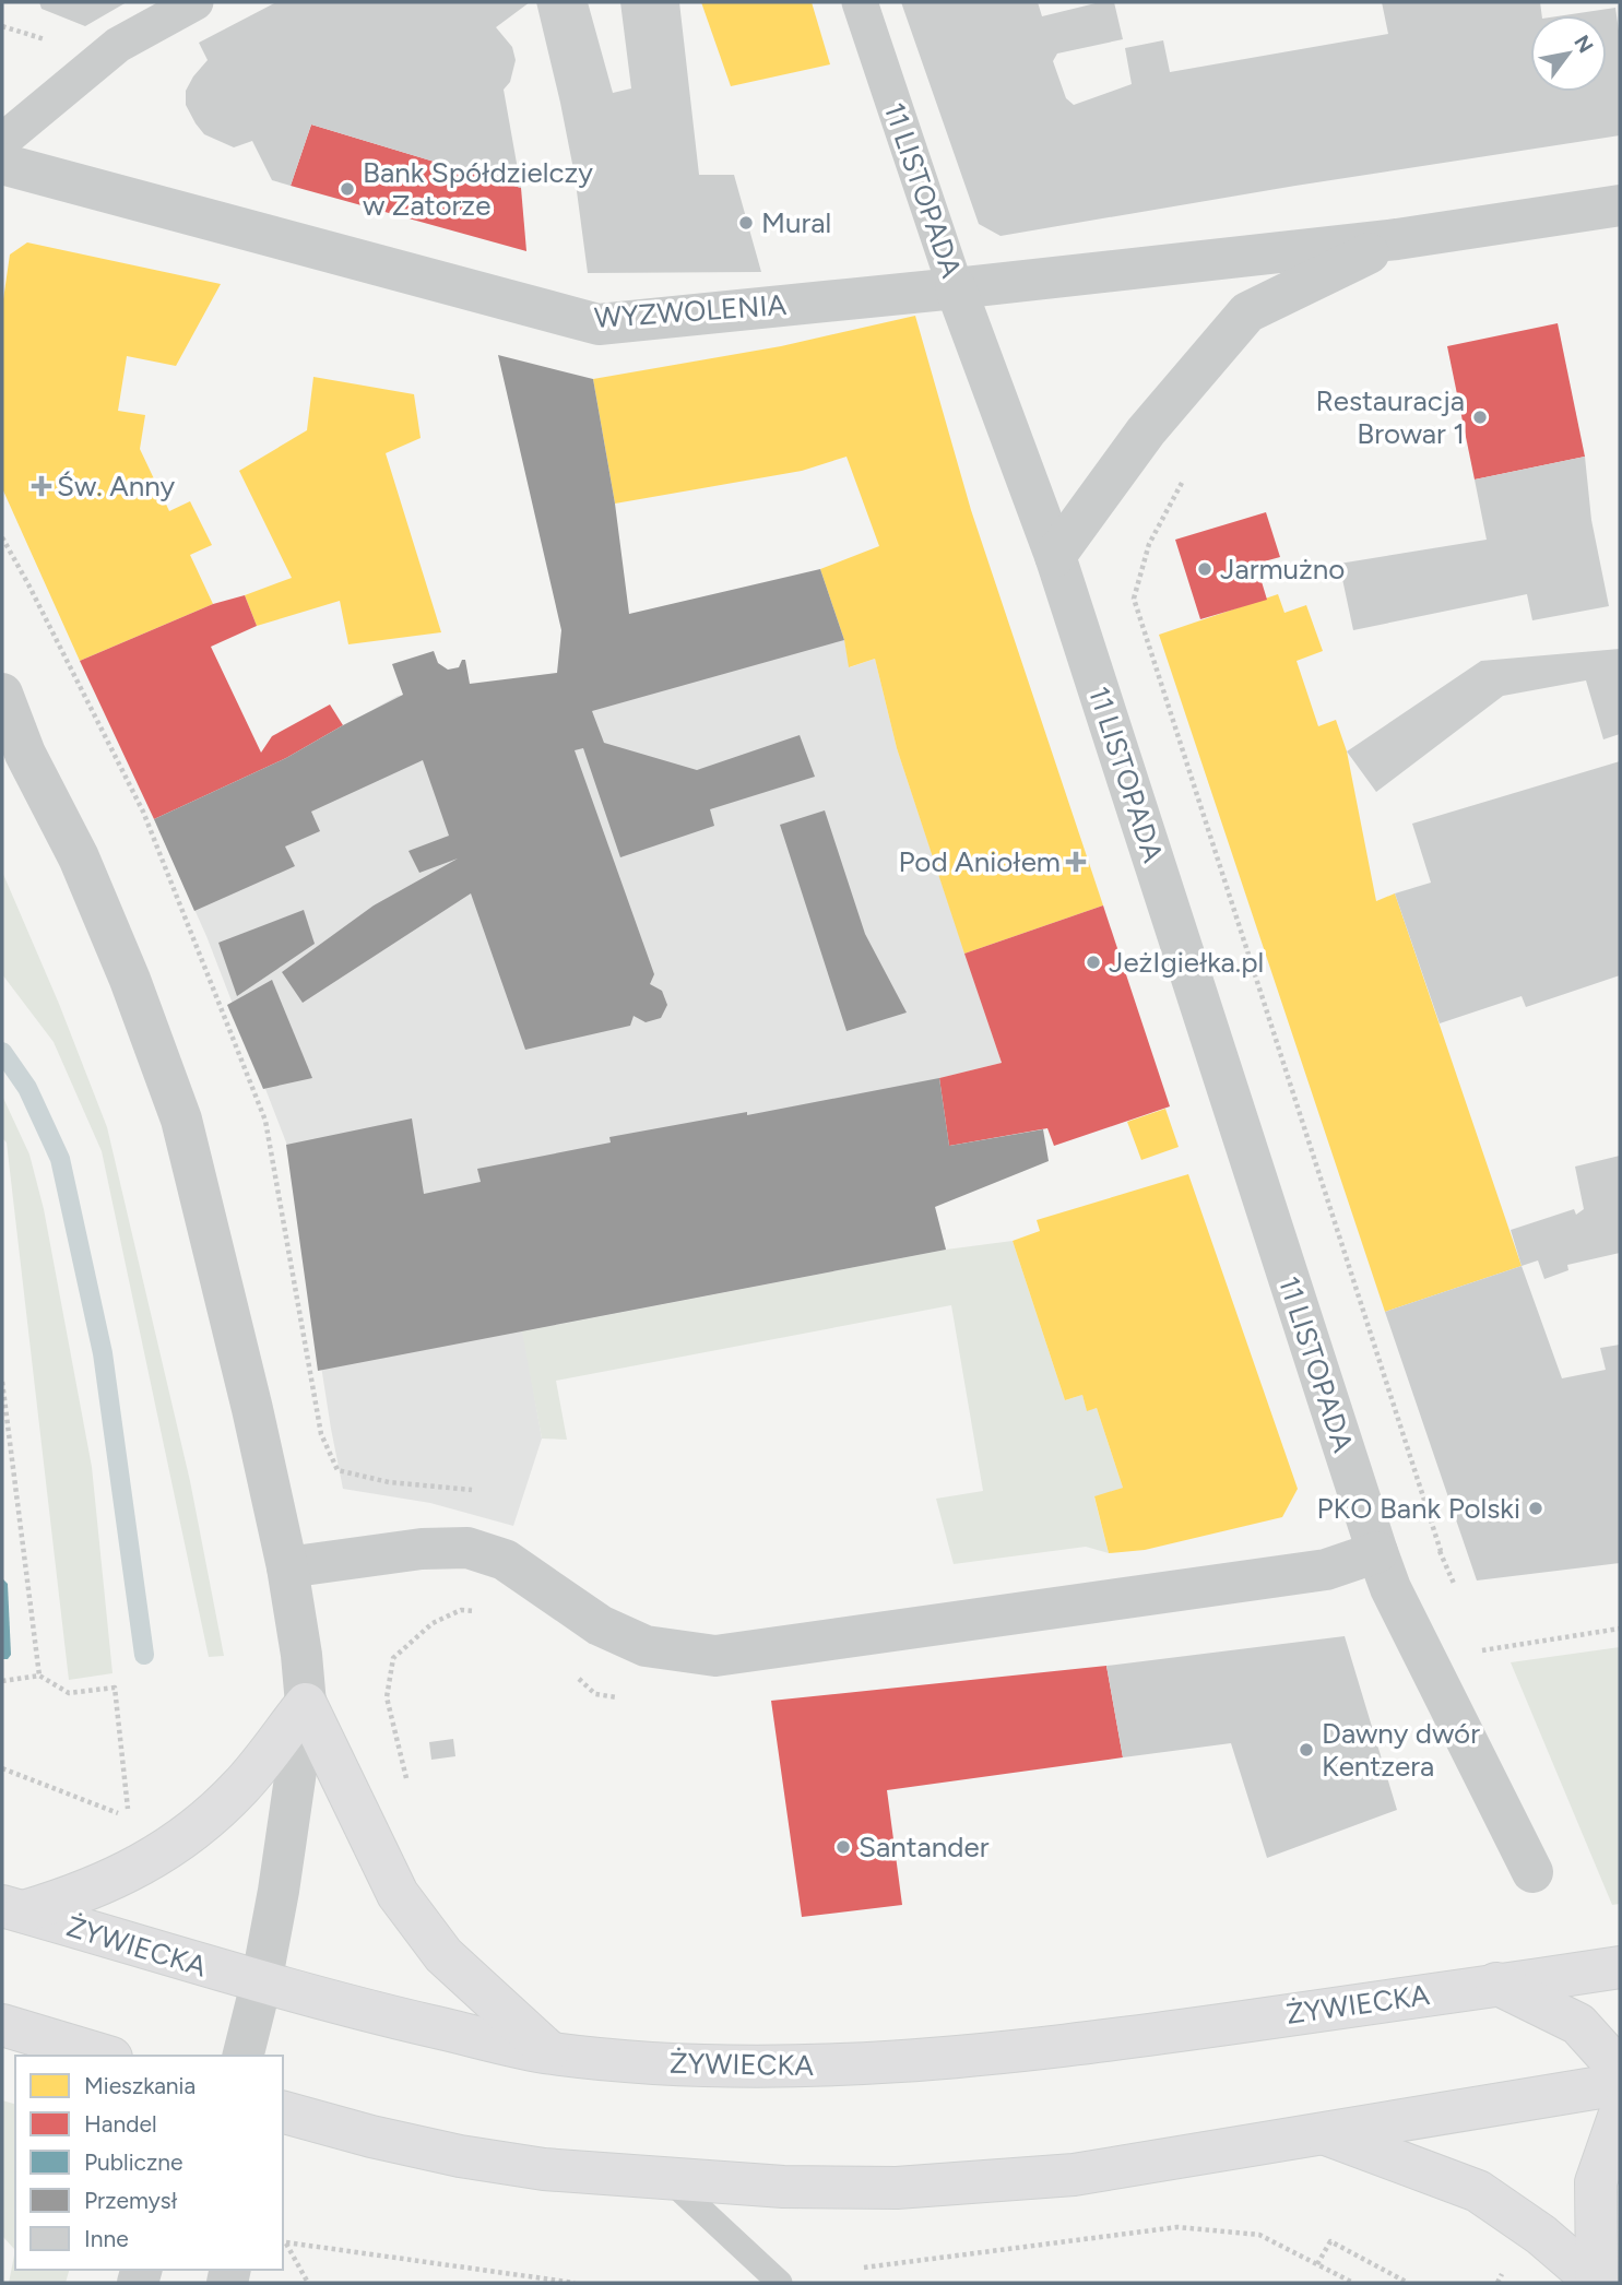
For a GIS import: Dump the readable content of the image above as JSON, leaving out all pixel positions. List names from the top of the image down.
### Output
{
  "streets": {
    "main road": ["ŻYWIECKA"],
    "street": ["11 LISTOPADA", "WYZWOLENIA"]
  },
  "crossings": [
    ["11 LISTOPADA", "WYZWOLENIA"]
  ],
  "places": {
    "other": [
      "Bank Spółdzielczy w Zatorze",
      "Mural",
      "Restauracja Browar 1",
      "Jarmużno",
      "JeżIgiełka.pl",
      "PKO Bank Polski",
      "Dawny dwór Kentzera",
      "Santander"
    ],
    "health": ["Św. Anny", "Pod Aniołem"]
  },
  "legend": [
    "Mieszkania",
    "Handel",
    "Publiczne",
    "Przemysł",
    "Inne"
  ],
  "north": "top right"
}
